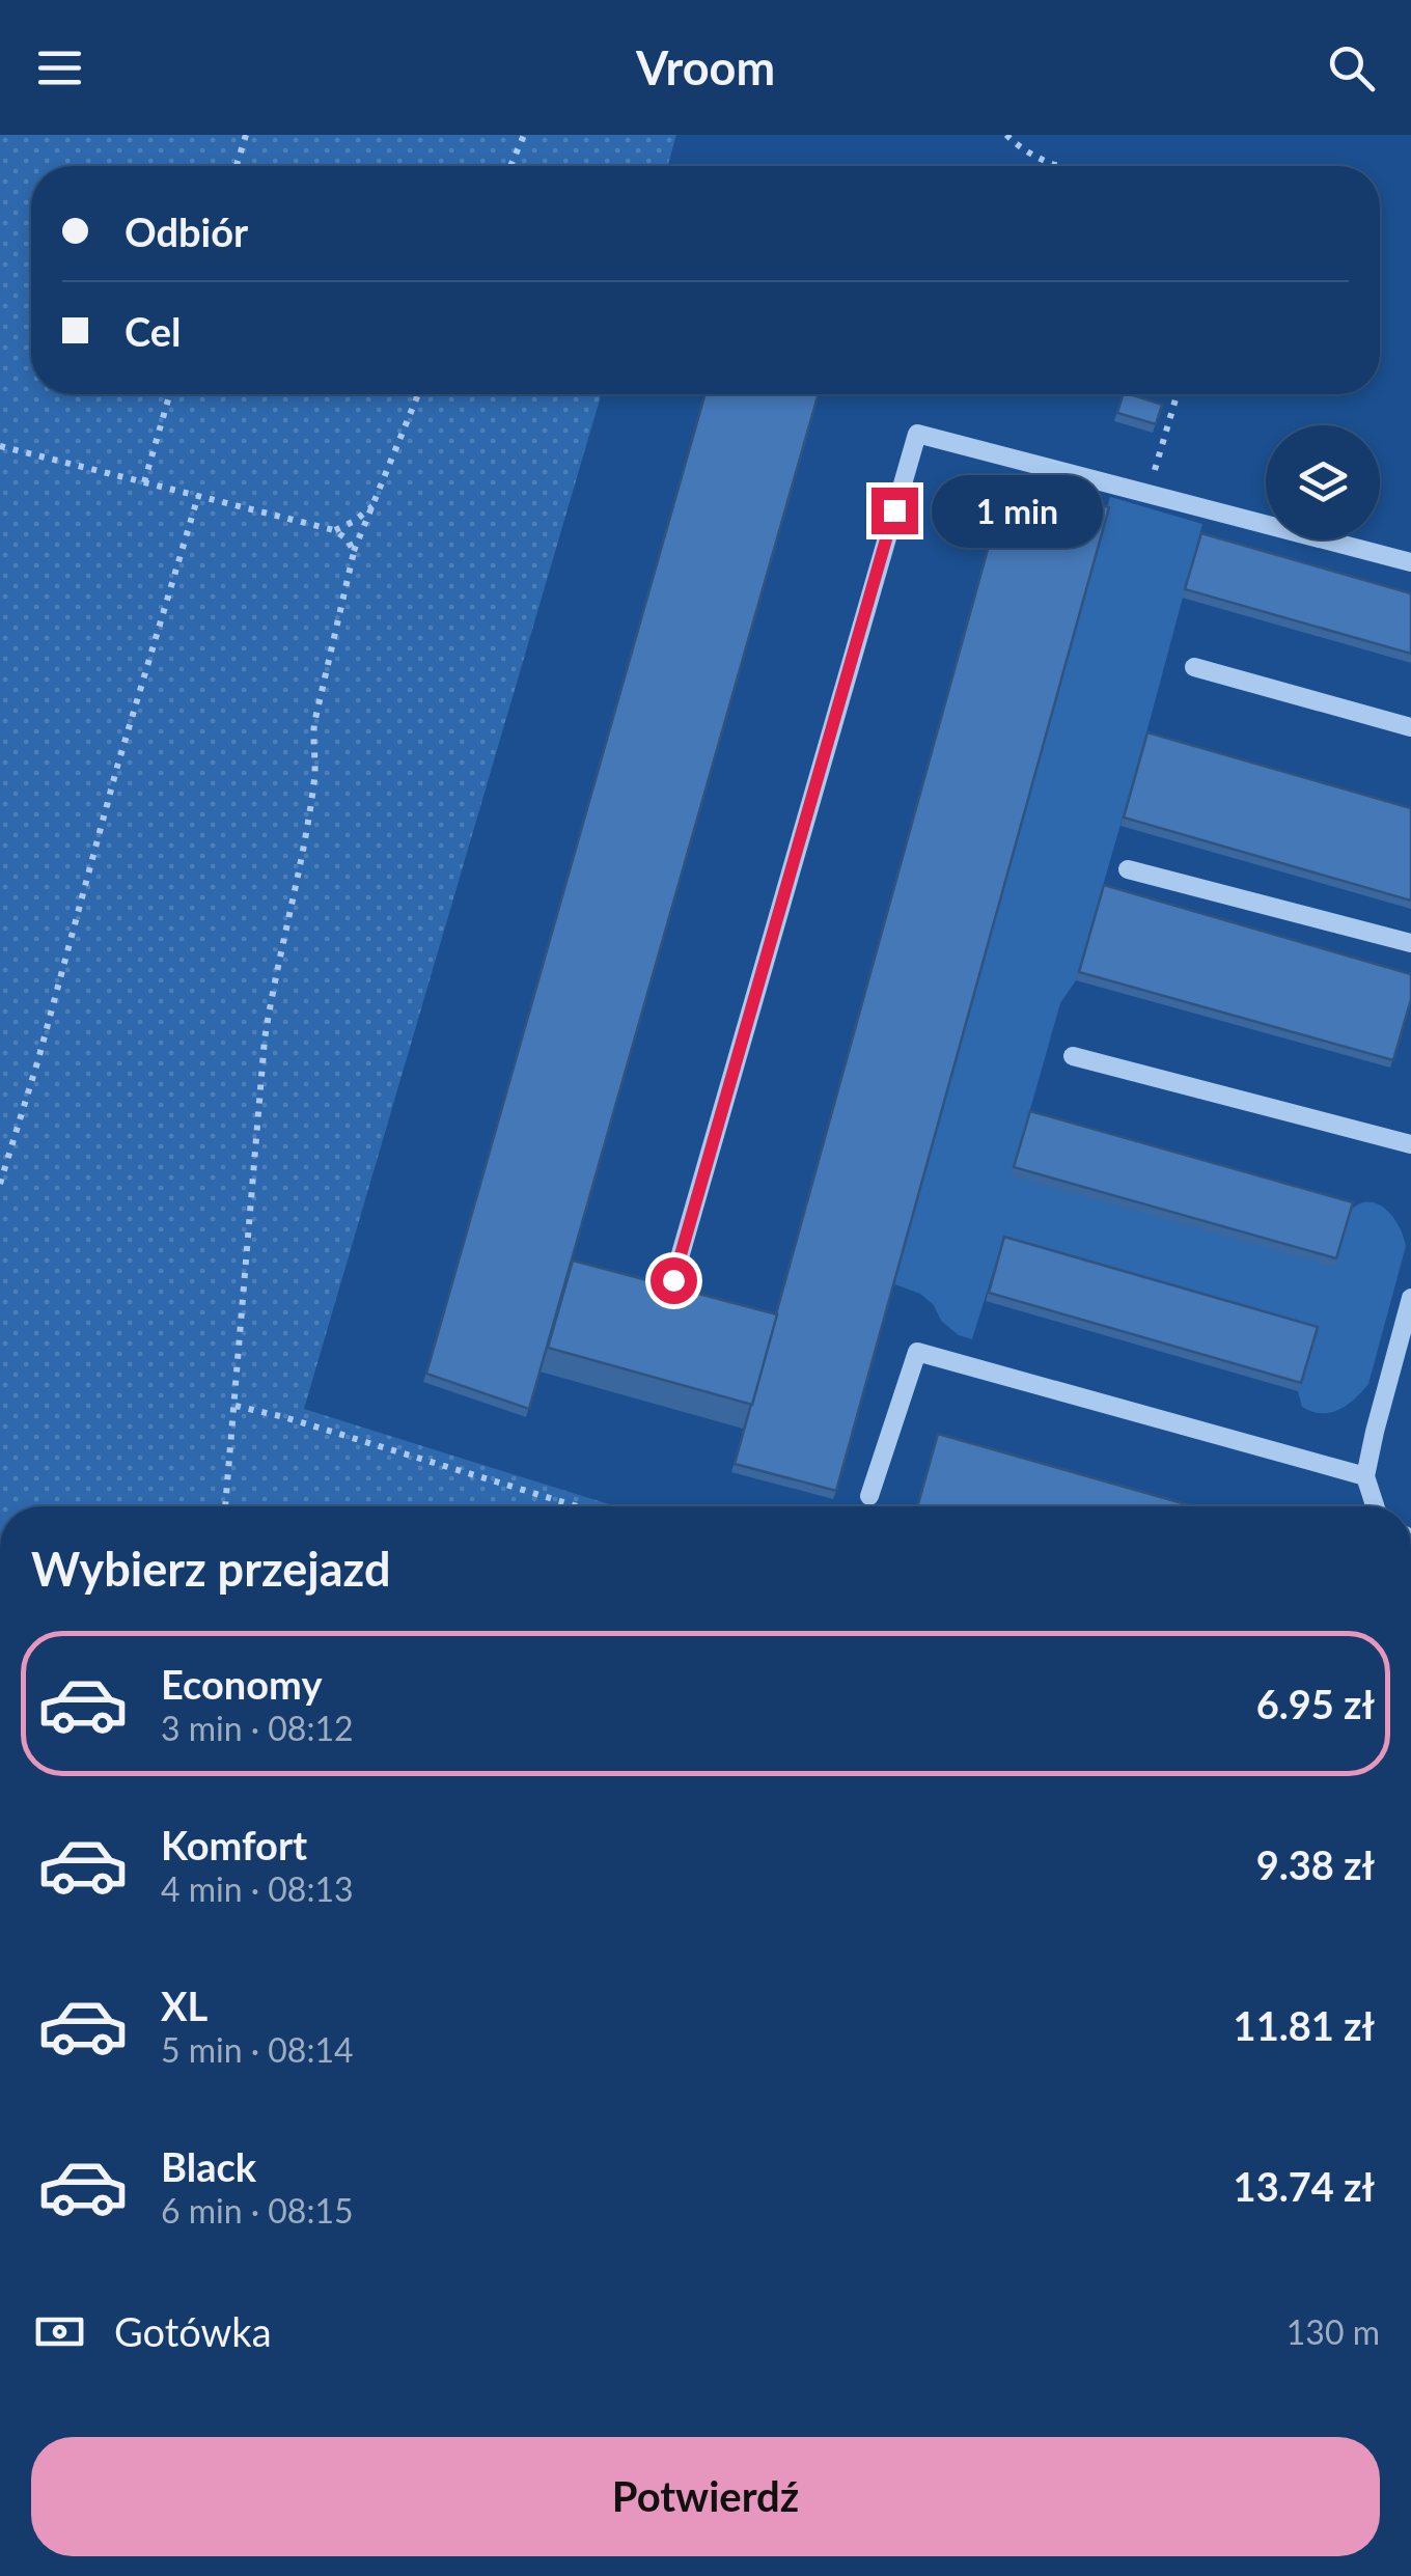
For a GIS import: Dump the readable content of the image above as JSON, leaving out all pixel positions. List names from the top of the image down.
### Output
{
  "page": {
    "header": "Vroom",
    "banner": ["Odbiór", "Cel"],
    "bubble": "1 min",
    "heading": "Wybierz przejazd",
    "list": [
      {
        "name": "Economy",
        "note": "3 min · 08:12",
        "value": "6.95 zł"
      },
      {
        "name": "Komfort",
        "note": "4 min · 08:13",
        "value": "9.38 zł"
      },
      {
        "name": "XL",
        "note": "5 min · 08:14",
        "value": "11.81 zł"
      },
      {
        "name": "Black",
        "note": "6 min · 08:15",
        "value": "13.74 zł"
      }
    ],
    "pay": ["Gotówka", "130 m"],
    "buttons": "Potwierdź"
  }
}
